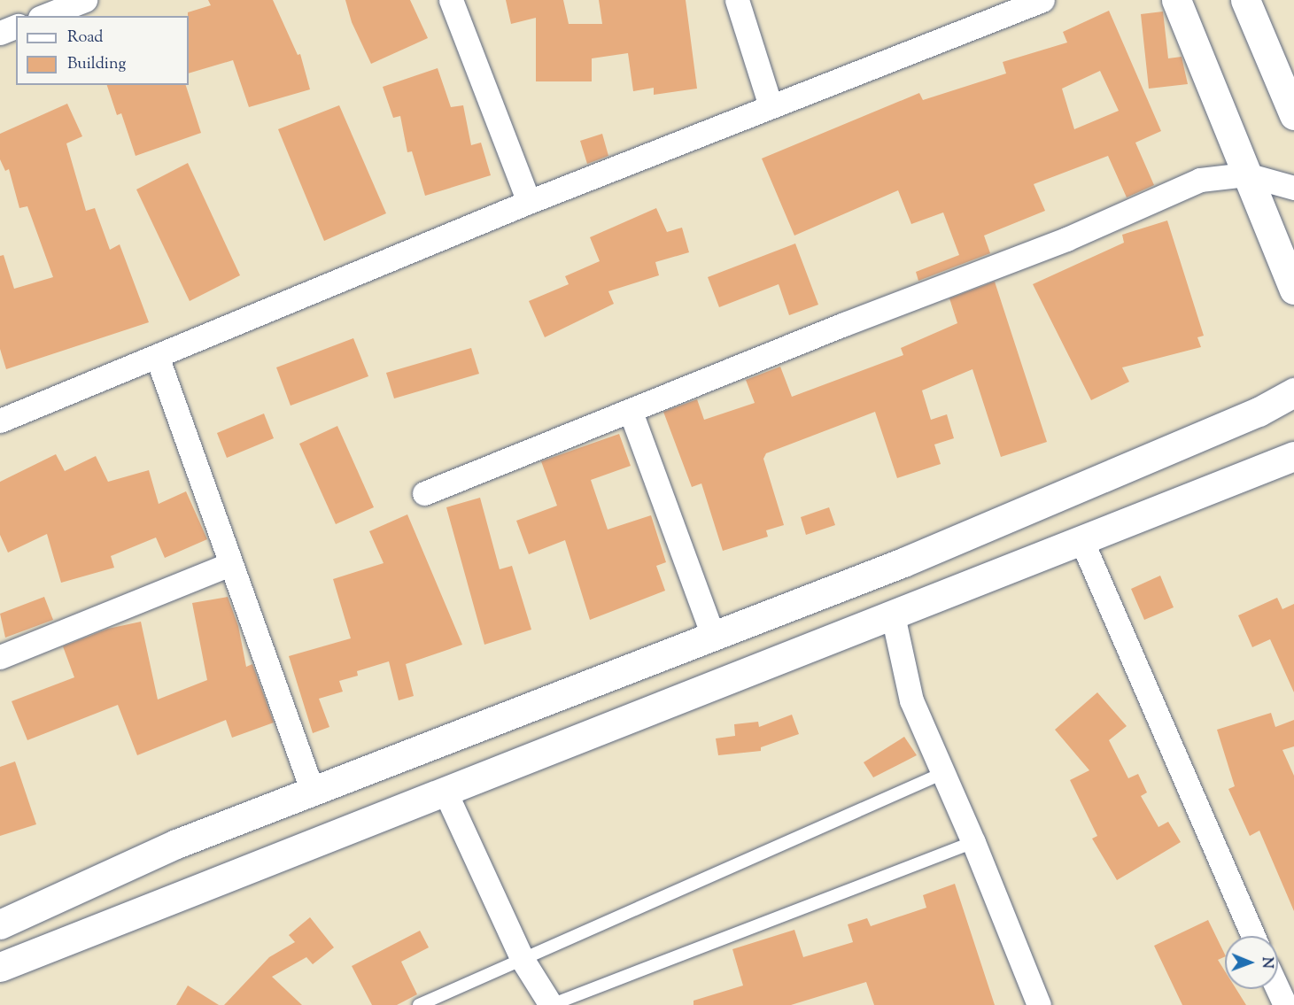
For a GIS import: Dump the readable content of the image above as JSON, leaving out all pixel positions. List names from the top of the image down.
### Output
{
  "legend": ["Road", "Building"],
  "north": "right"
}
